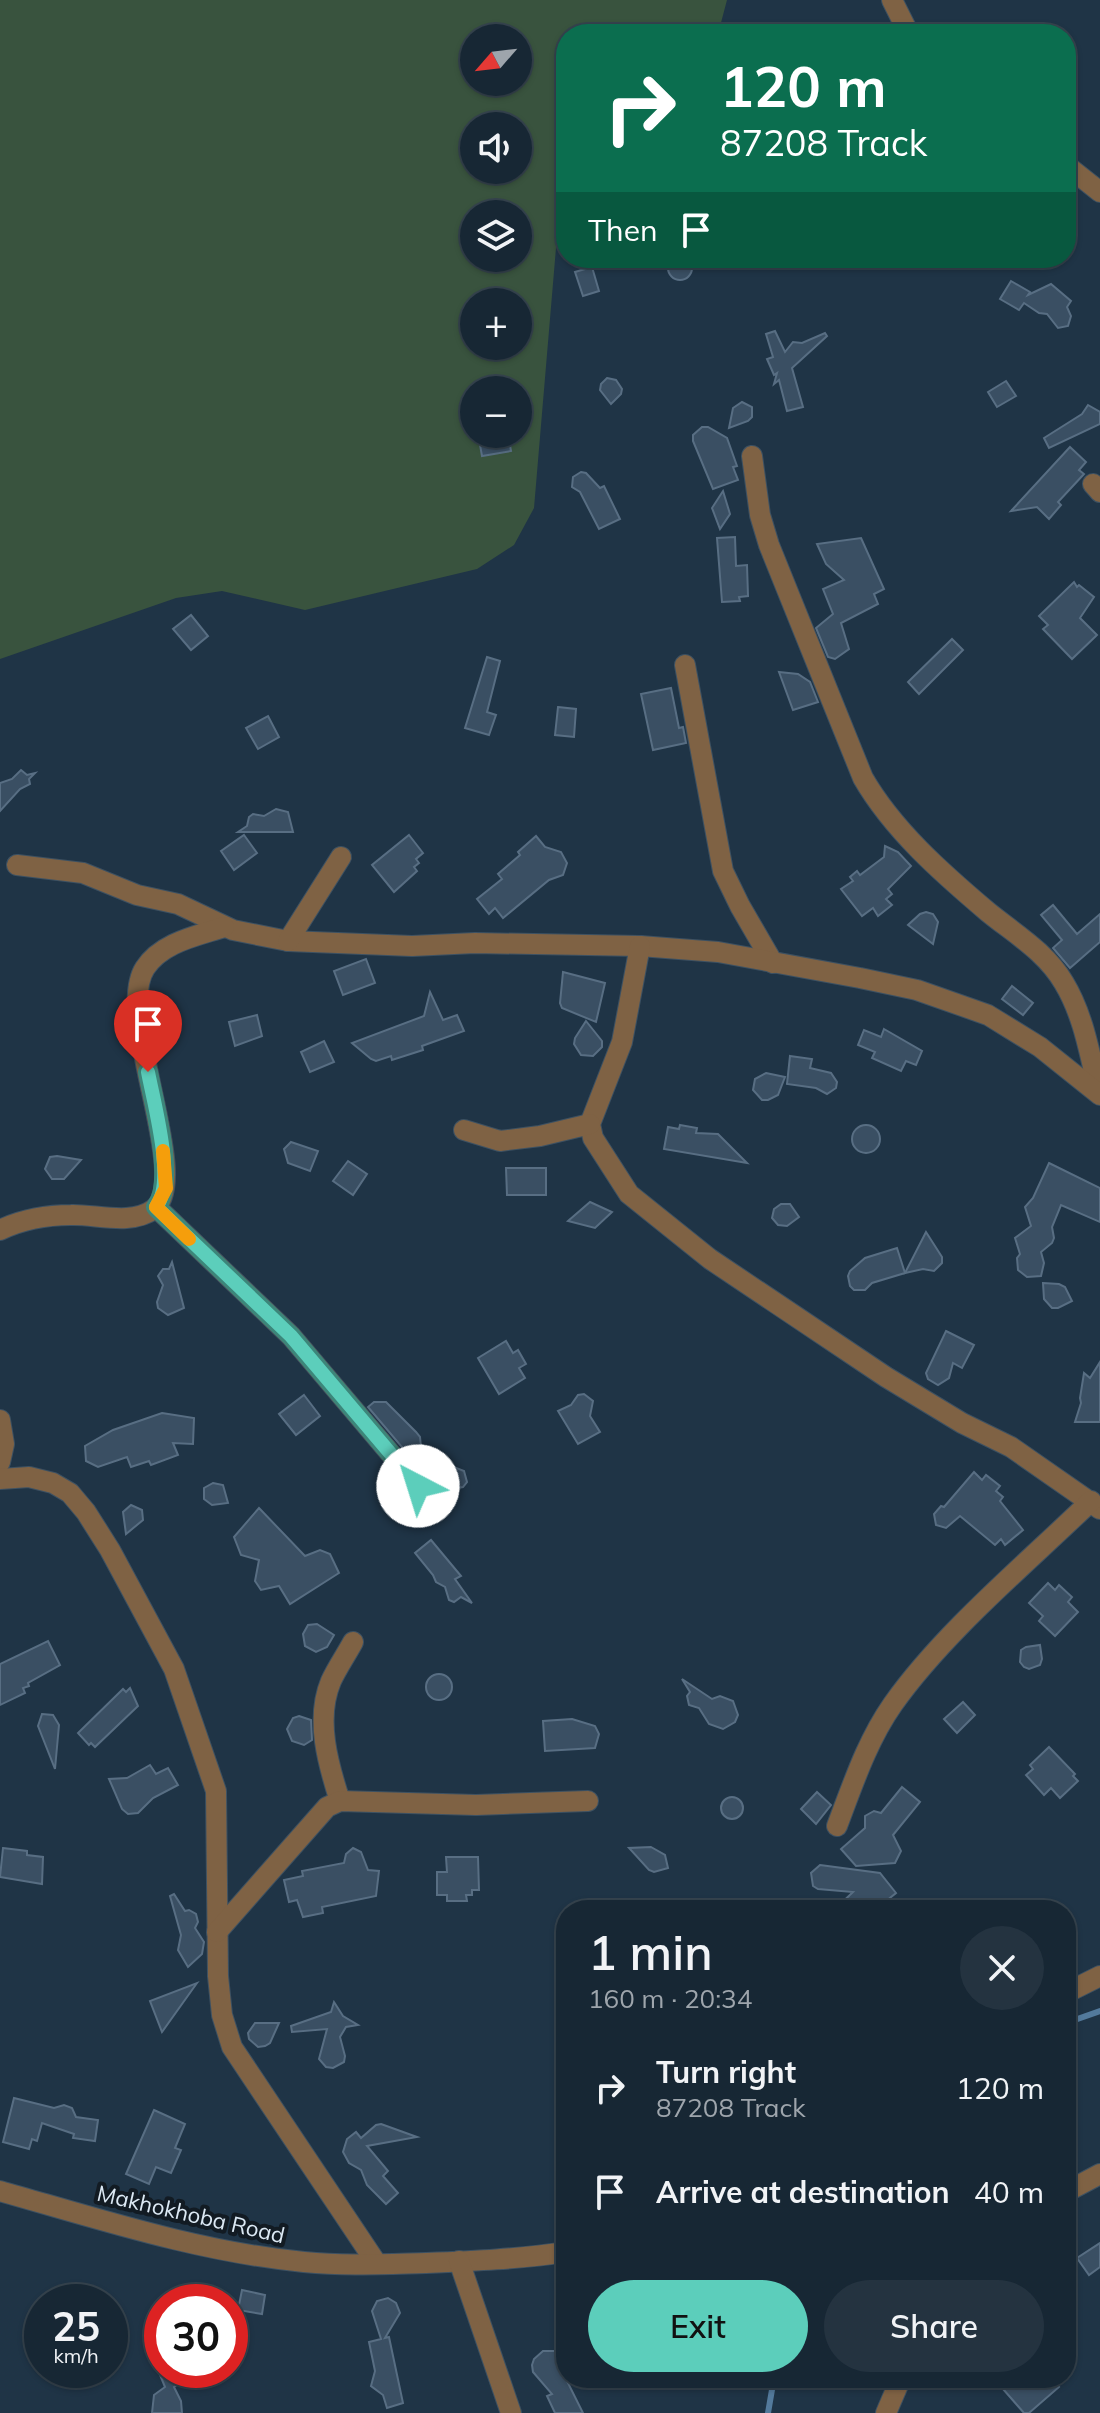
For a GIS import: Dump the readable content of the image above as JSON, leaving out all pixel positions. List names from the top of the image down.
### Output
{
  "streets": {
    "street": ["Makhokhoba Road"]
  },
  "north": "bottom left",
  "page": {
    "map_buttons": ["+", "−"],
    "turn": ["120 m", "87208 Track"],
    "then": "Then",
    "heading": ["1 min", "160 m · 20:34"],
    "list": [
      {
        "name": "Turn right",
        "note": "87208 Track",
        "value": "120 m"
      },
      {
        "name": "Arrive at destination",
        "value": "40 m"
      }
    ],
    "buttons": ["Exit", "Share"],
    "speed": "25 km/h",
    "limit": "30"
  }
}
